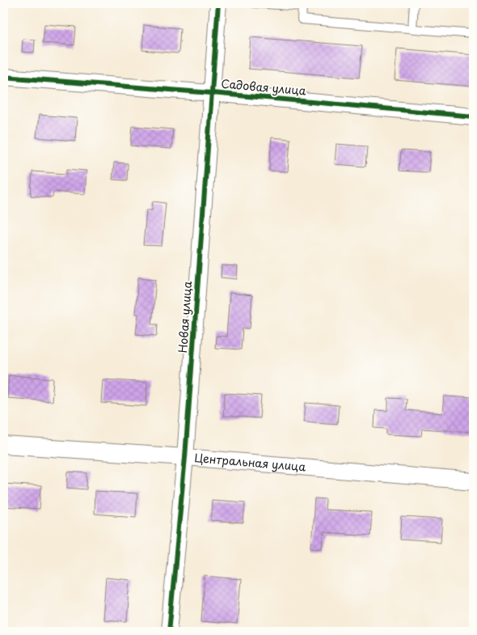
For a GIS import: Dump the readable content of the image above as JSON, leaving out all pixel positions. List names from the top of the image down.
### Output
{
  "streets": {
    "street": ["Садовая улица", "Новая улица", "Центральная улица"]
  },
  "crossings": [
    ["Садовая улица", "Новая улица"],
    ["Новая улица", "Центральная улица"]
  ]
}
